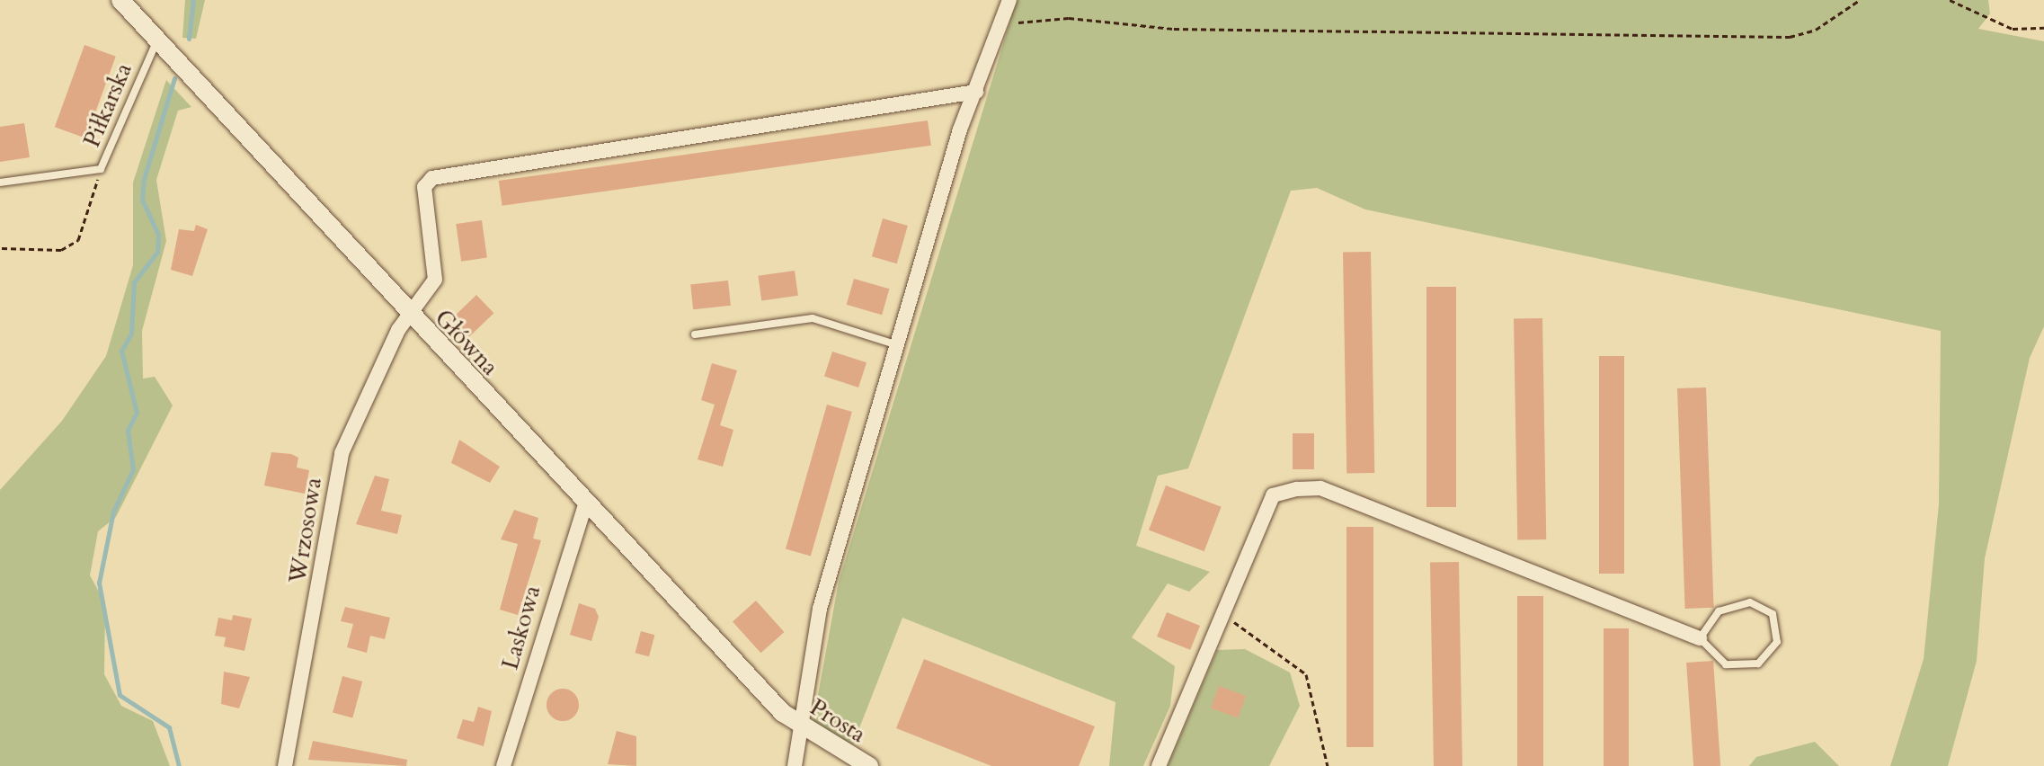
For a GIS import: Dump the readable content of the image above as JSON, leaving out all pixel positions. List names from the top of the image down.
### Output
{
  "streets": {
    "street": [
      "Główna",
      "Wrzosowa",
      "Laskowa",
      "Prosta"
    ],
    "lane": ["Piłkarska"]
  },
  "crossings": [
    ["Piłkarska", "Główna"],
    ["Główna", "Wrzosowa"],
    ["Główna", "Laskowa"],
    ["Główna", "Prosta"]
  ]
}
